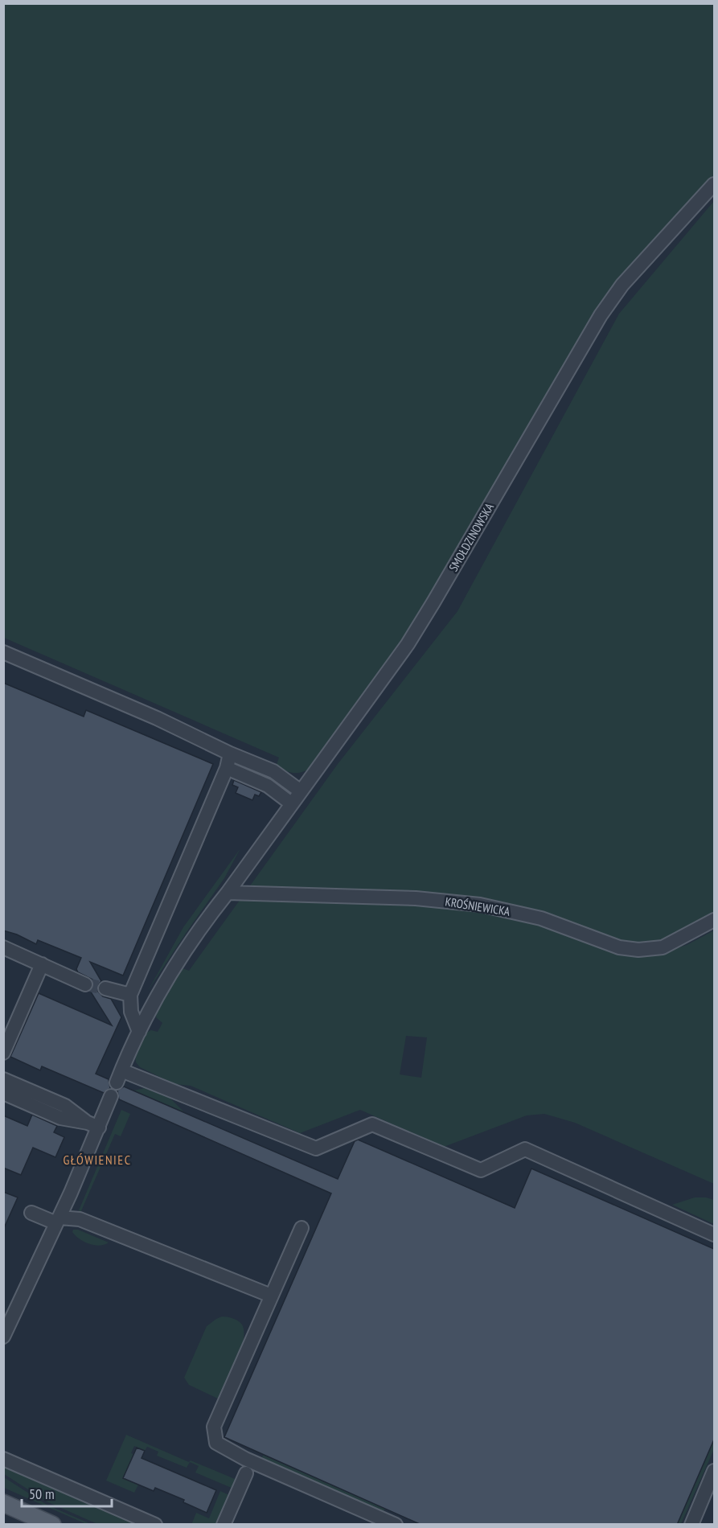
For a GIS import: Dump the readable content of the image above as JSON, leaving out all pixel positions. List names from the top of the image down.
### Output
{
  "streets": {
    "street": ["SMOŁDZINOWSKA", "KROŚNIEWICKA"]
  },
  "crossings": [
    ["SMOŁDZINOWSKA", "KROŚNIEWICKA"]
  ],
  "districts": ["GŁÓWIENIEC"],
  "scale_bar": "50 m"
}
